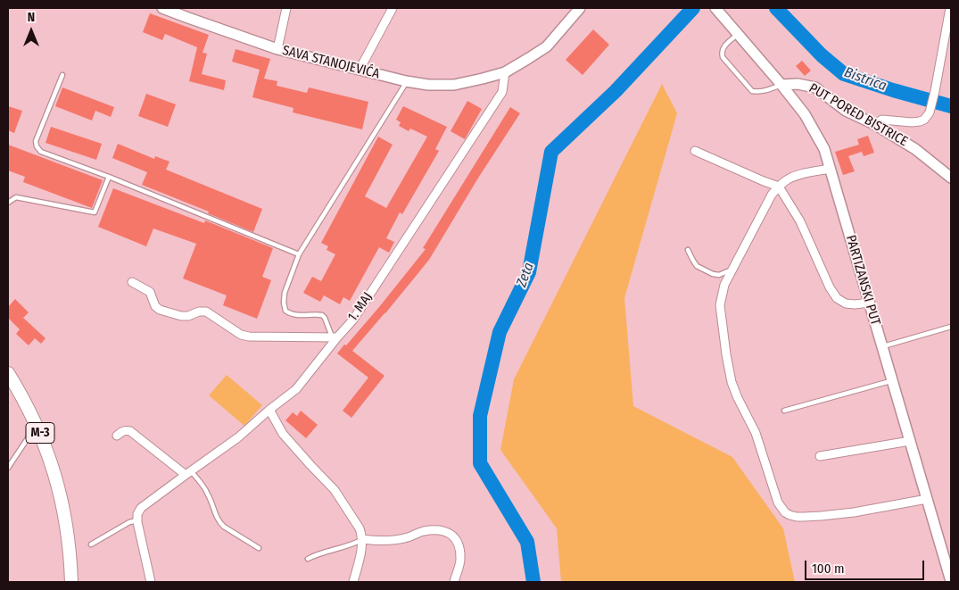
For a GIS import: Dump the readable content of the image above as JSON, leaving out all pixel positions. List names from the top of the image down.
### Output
{
  "streets": {
    "main road": ["M-3"],
    "street": [
      "SAVA STANOJEVIĆA",
      "PUT PORED BISTRICE",
      "PARTIZANSKI PUT",
      "1. MAJ"
    ]
  },
  "crossings": [
    ["SAVA STANOJEVIĆA", "1. MAJ"],
    ["PUT PORED BISTRICE", "PARTIZANSKI PUT"]
  ],
  "water": ["Bistrica", "Zeta"],
  "scale_bar": "100 m",
  "north": "top"
}
